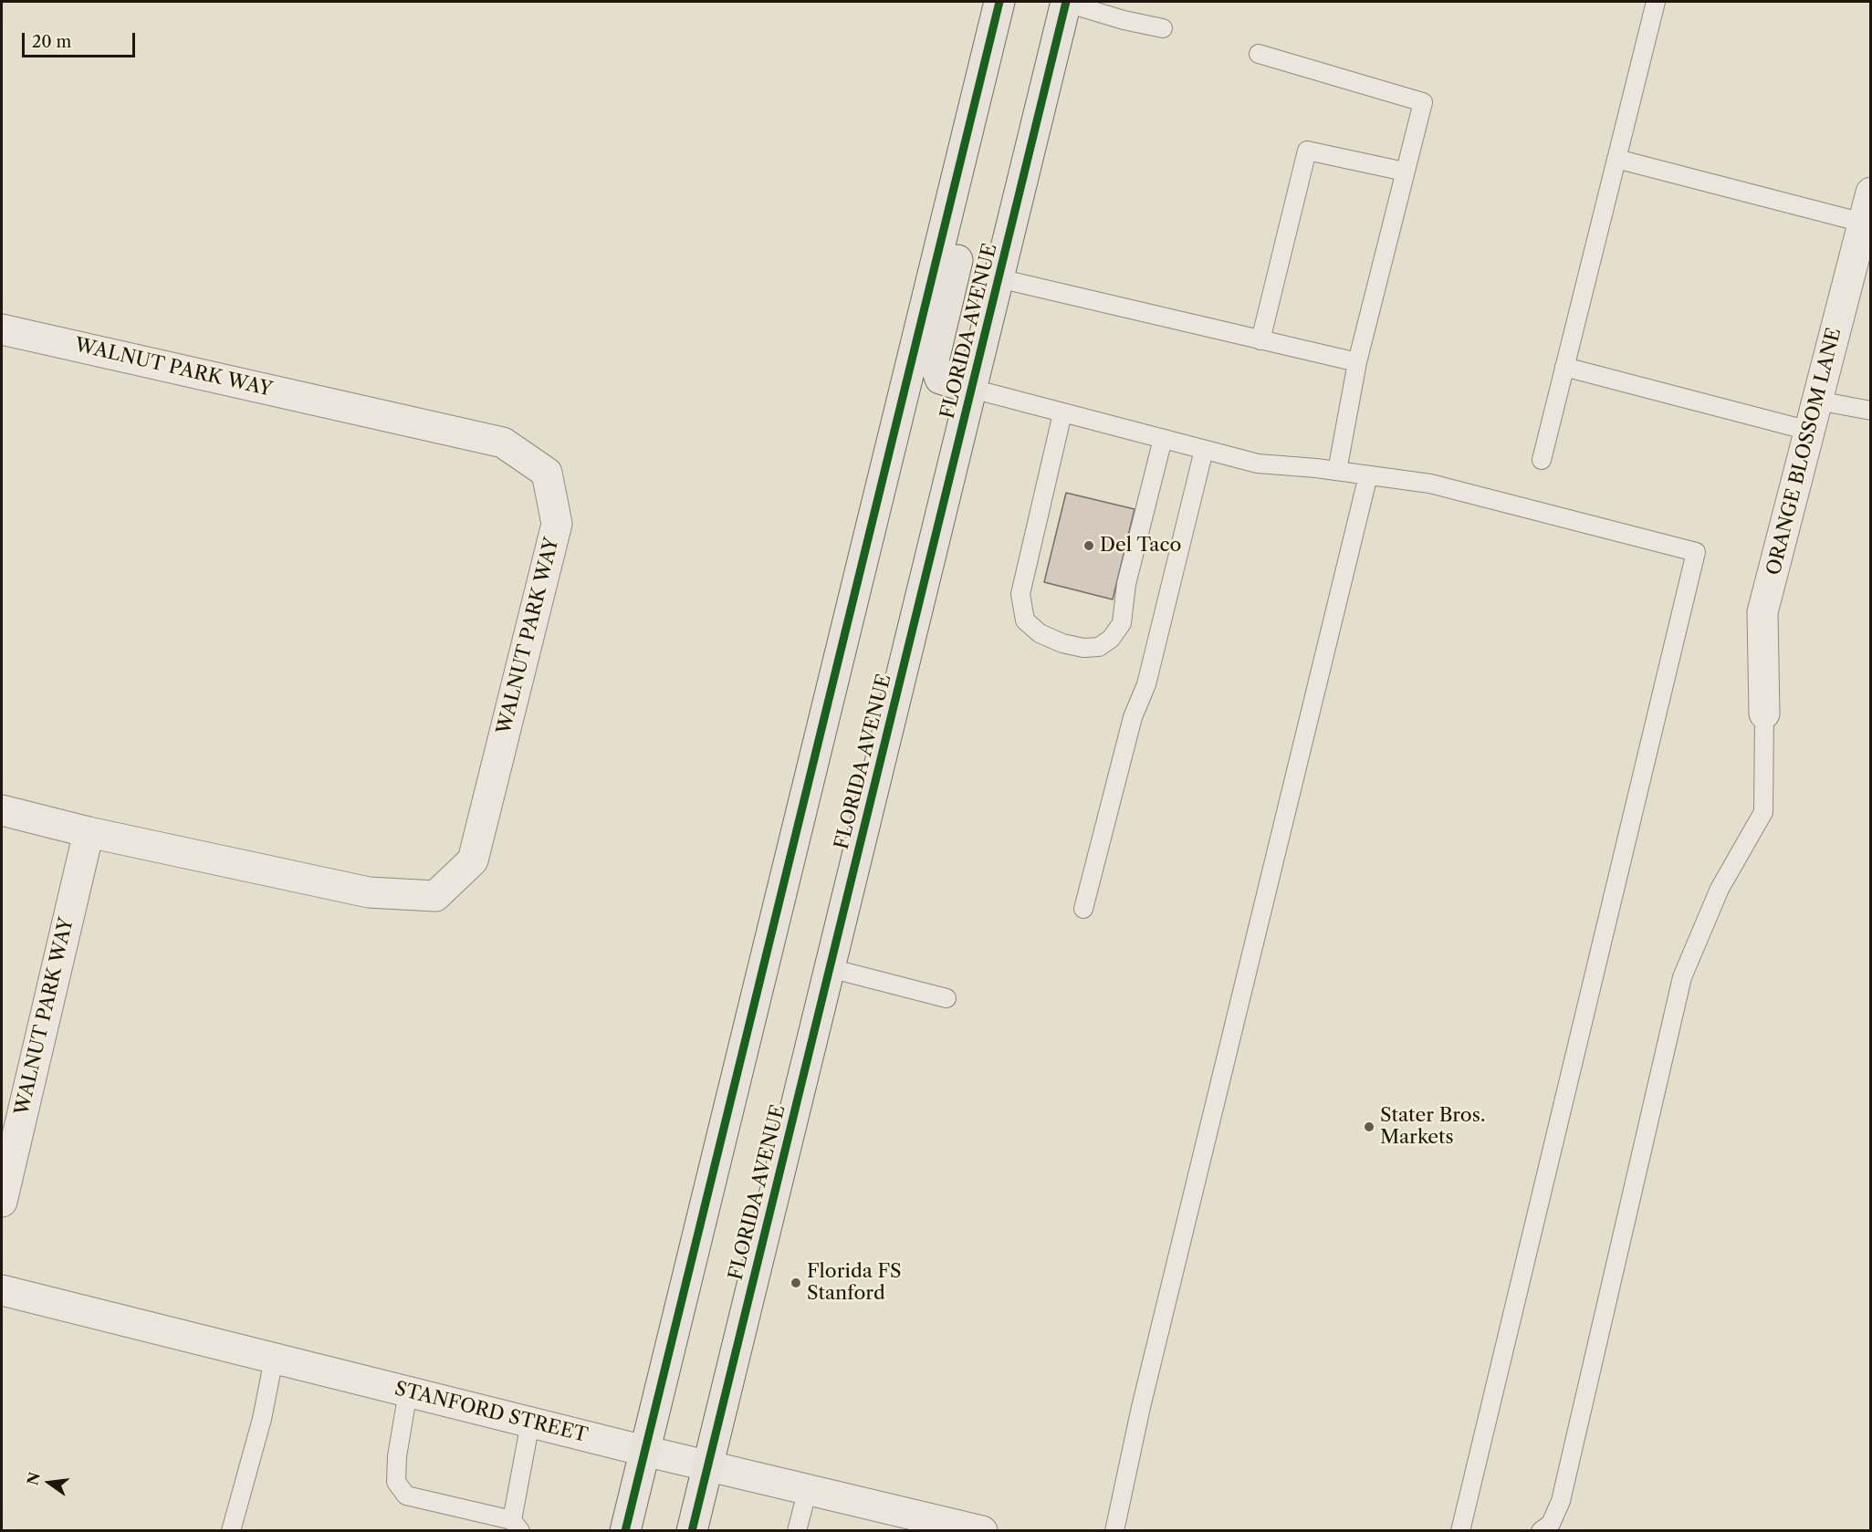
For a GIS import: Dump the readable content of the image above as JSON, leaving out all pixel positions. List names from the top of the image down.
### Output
{
  "streets": {
    "main road": ["FLORIDA AVENUE"],
    "street": ["WALNUT PARK WAY", "ORANGE BLOSSOM LANE", "STANFORD STREET"]
  },
  "crossings": [
    ["FLORIDA AVENUE", "STANFORD STREET"]
  ],
  "places": ["Del Taco", "Stater Bros. Markets", "Florida FS Stanford"],
  "scale_bar": "20 m",
  "north": "left"
}
